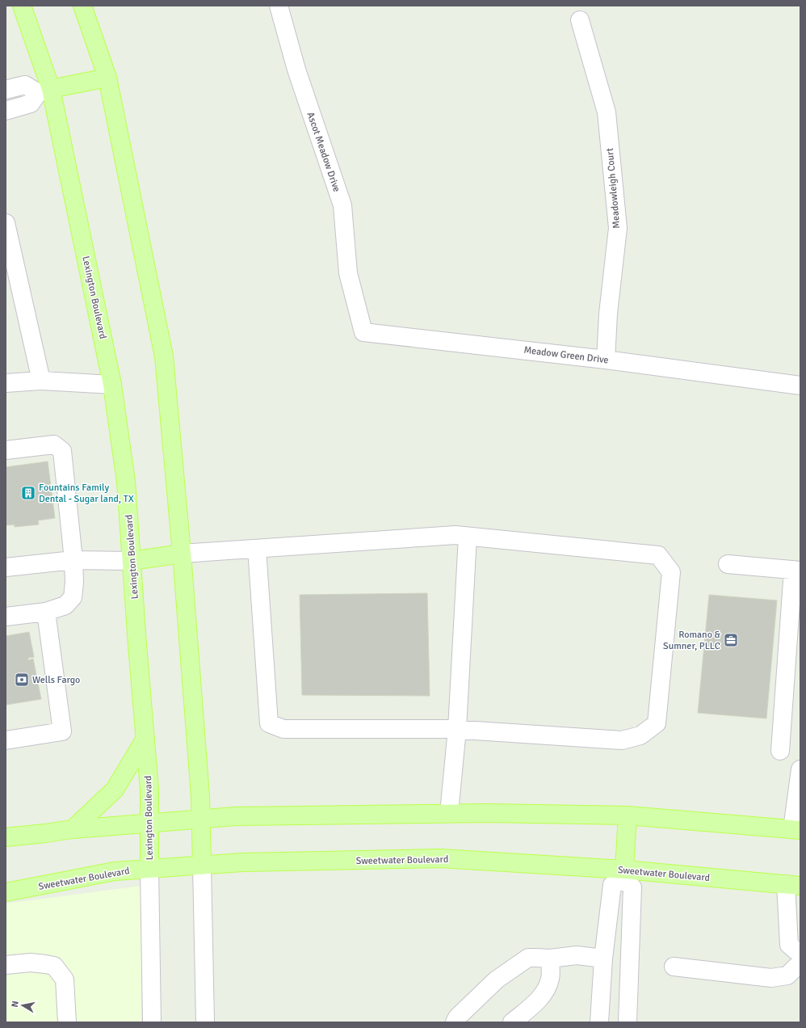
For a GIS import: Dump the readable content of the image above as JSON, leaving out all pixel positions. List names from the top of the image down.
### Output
{
  "streets": {
    "main road": ["Lexington Boulevard", "Sweetwater Boulevard"],
    "street": ["Ascot Meadow Drive", "Meadowleigh Court", "Meadow Green Drive"]
  },
  "crossings": [
    ["Ascot Meadow Drive", "Meadow Green Drive"],
    ["Meadowleigh Court", "Meadow Green Drive"],
    ["Lexington Boulevard", "Sweetwater Boulevard"]
  ],
  "places": {
    "building": ["Fountains Family Dental - Sugar land, TX"],
    "office": ["Romano & Sumner, PLLC"],
    "bank": ["Wells Fargo"]
  },
  "north": "left"
}
